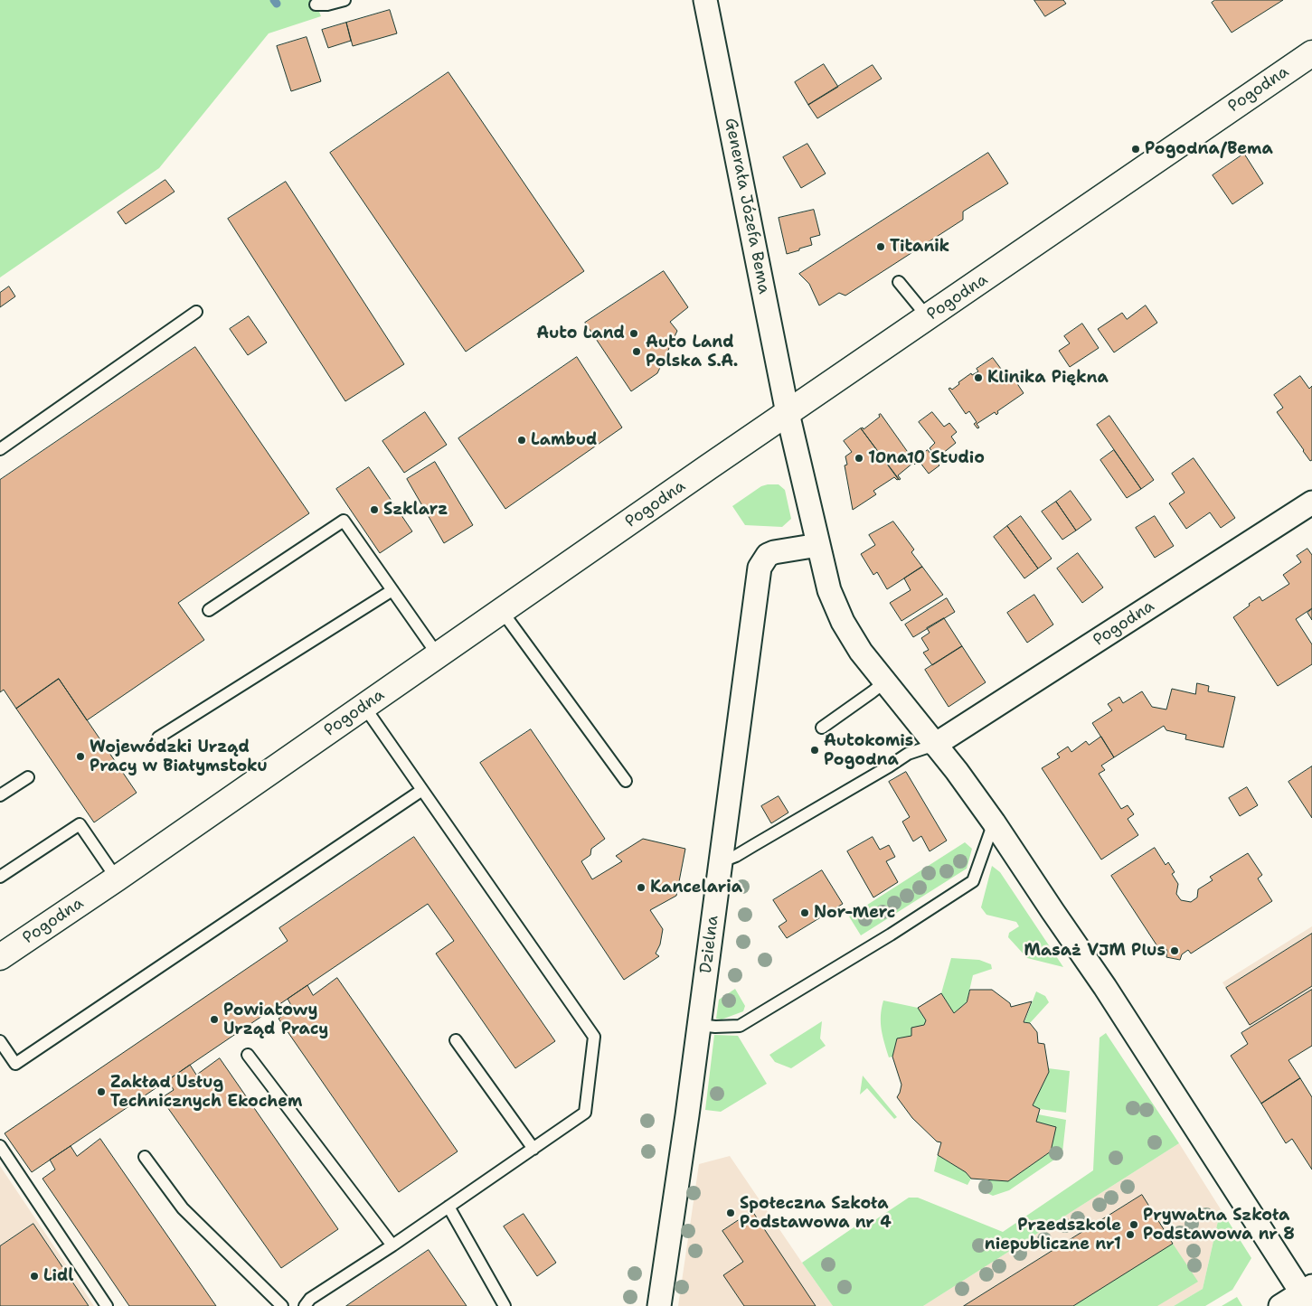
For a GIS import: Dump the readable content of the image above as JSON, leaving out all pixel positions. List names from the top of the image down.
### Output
{
  "streets": {
    "street": ["Pogodna", "Generała Józefa Bema", "Dzielna"]
  },
  "crossings": [
    ["Pogodna", "Generała Józefa Bema"],
    ["Generała Józefa Bema", "Dzielna"]
  ],
  "places": [
    "Pogodna/Bema",
    "Titanik",
    "Auto Land",
    "Auto Land Polska S.A.",
    "Klinika Piękna",
    "Lambud",
    "10na10 Studio",
    "Szklarz",
    "Autokomis Pogodna",
    "Wojewódzki Urząd Pracy w Białymstoku",
    "Kancelaria",
    "Nor-Merc",
    "Masaż VJM Plus",
    "Powiatowy Urząd Pracy",
    "Zakład Usług Technicznych Ekochem",
    "Społeczna Szkoła Podstawowa nr 4",
    "Prywatna Szkoła Podstawowa nr 8",
    "Przedszkole niepubliczne nr1",
    "Lidl"
  ]
}
